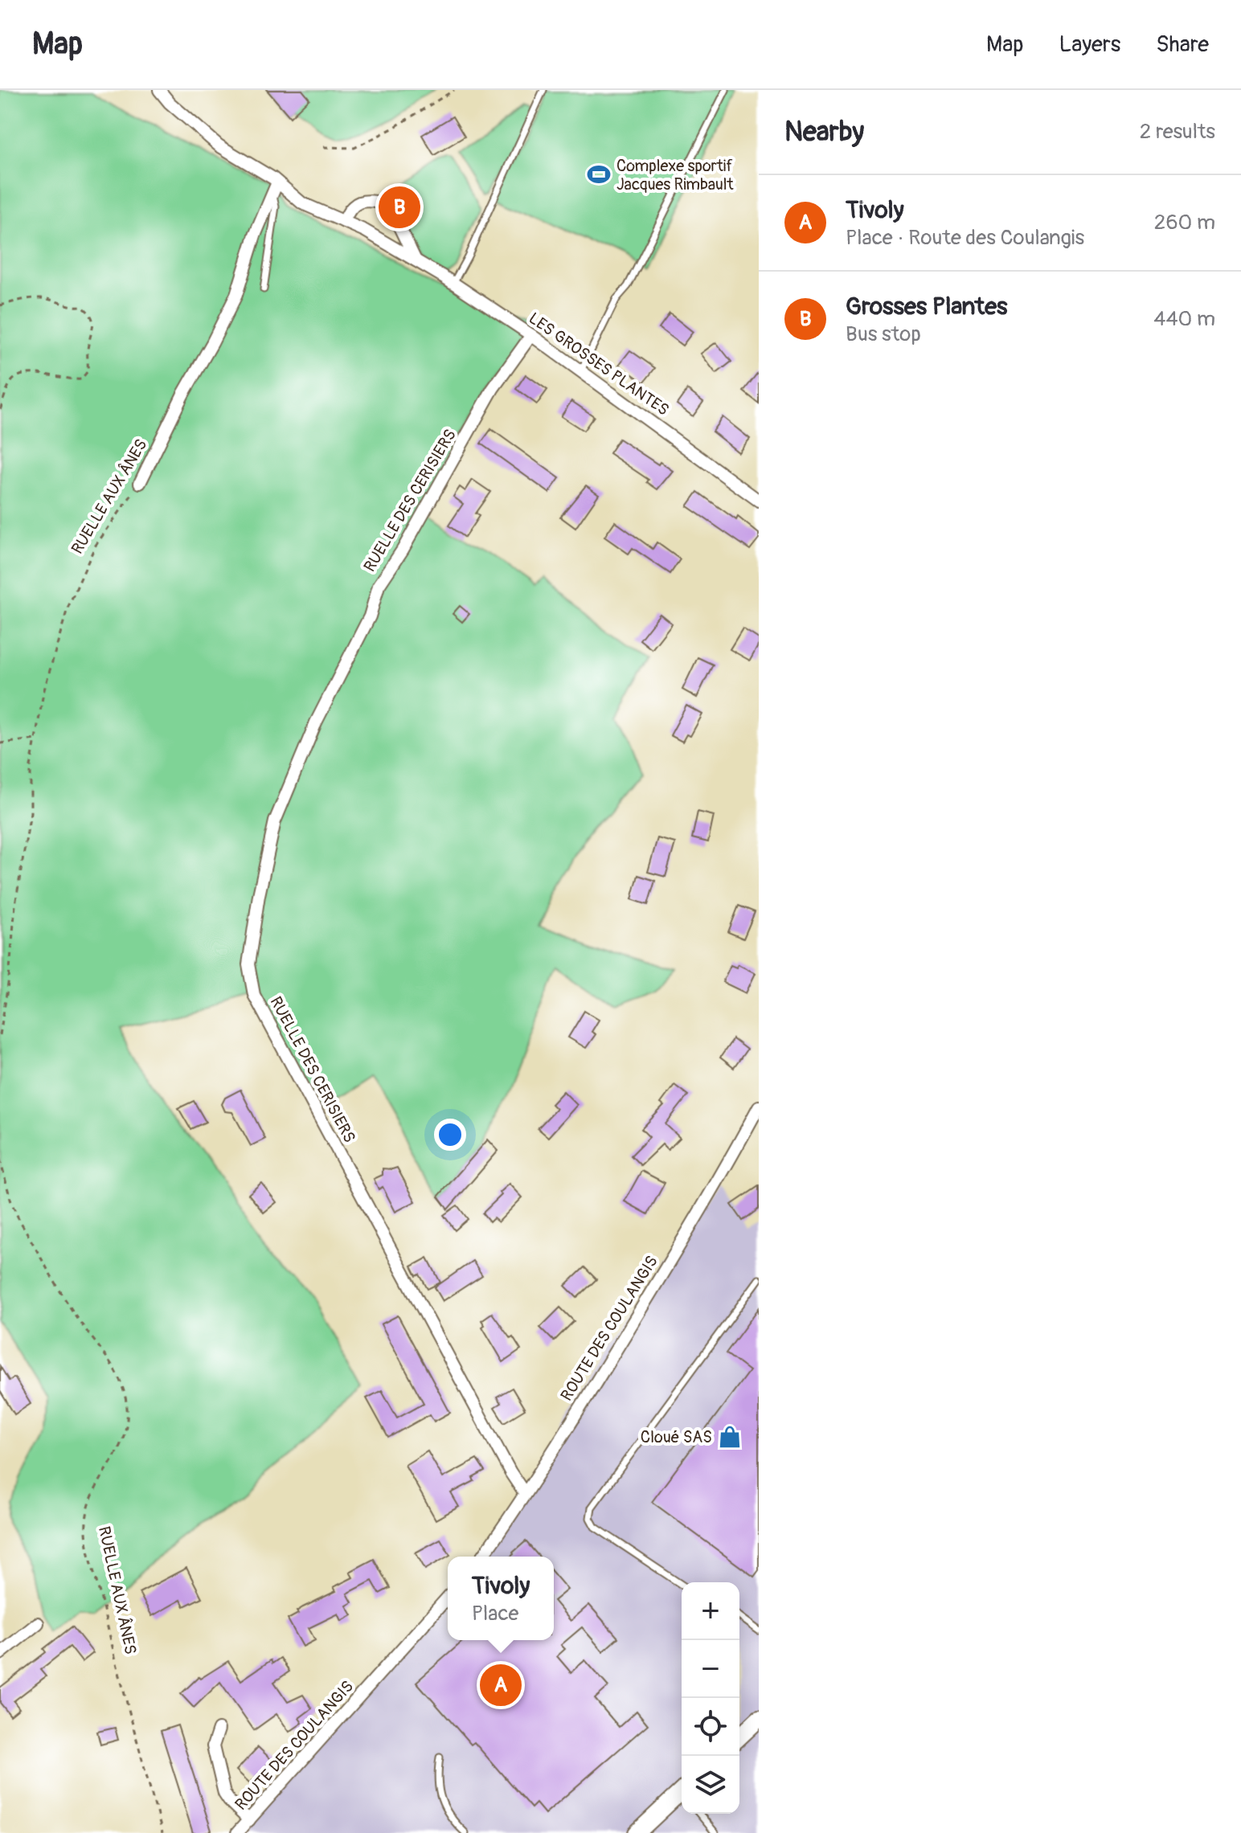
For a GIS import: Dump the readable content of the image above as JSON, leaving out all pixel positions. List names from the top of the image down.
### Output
{
  "streets": {
    "street": [
      "LES GROSSES PLANTES",
      "RUELLE AUX ÂNES",
      "RUELLE DES CERISIERS",
      "ROUTE DES COULANGIS"
    ]
  },
  "crossings": [
    ["LES GROSSES PLANTES", "RUELLE AUX ÂNES"],
    ["LES GROSSES PLANTES", "RUELLE DES CERISIERS"],
    ["RUELLE DES CERISIERS", "ROUTE DES COULANGIS"]
  ],
  "places": {
    "sports": ["Complexe sportif Jacques Rimbault"],
    "shop": ["Cloué SAS"]
  },
  "page": {
    "header": "Map",
    "nav": ["Map", "Layers", "Share"],
    "heading": ["Nearby", "2 results"],
    "list": [
      {
        "mark": "A",
        "name": "Tivoly",
        "note": "Place · Route des Coulangis",
        "value": "260 m"
      },
      {
        "mark": "B",
        "name": "Grosses Plantes",
        "note": "Bus stop",
        "value": "440 m"
      }
    ],
    "pins": ["B", "A"],
    "popup": ["Tivoly", "Place"],
    "map_buttons": ["+", "−"]
  }
}
